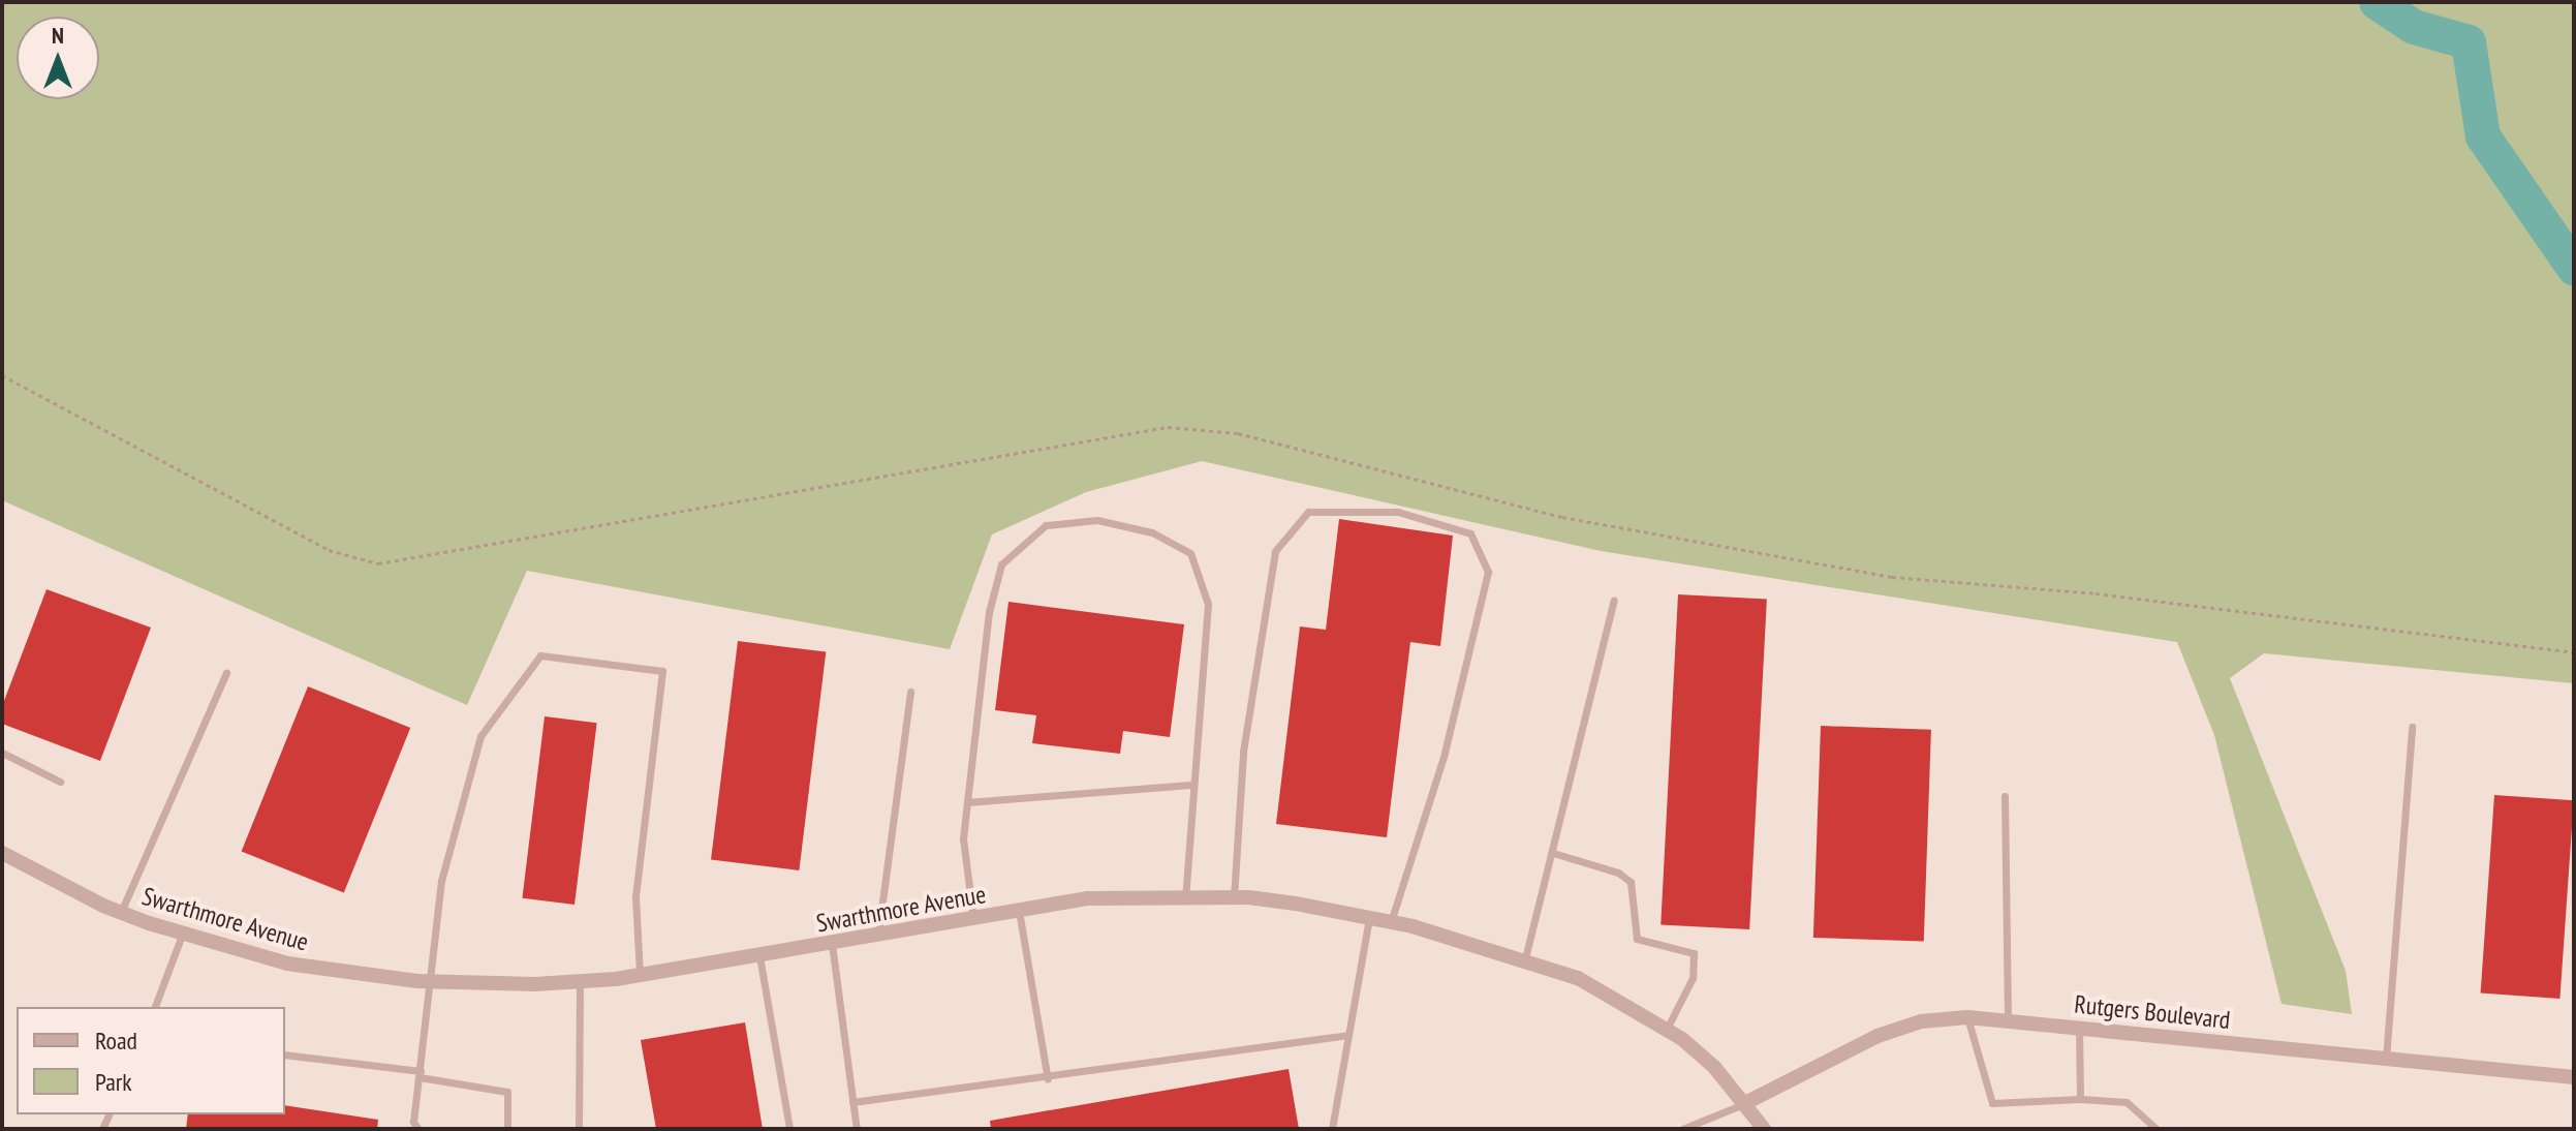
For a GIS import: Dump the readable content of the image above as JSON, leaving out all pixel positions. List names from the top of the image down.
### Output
{
  "streets": {
    "street": ["Swarthmore Avenue", "Rutgers Boulevard"]
  },
  "crossings": [
    ["Swarthmore Avenue", "Rutgers Boulevard"]
  ],
  "legend": ["Road", "Park"],
  "north": "top"
}
